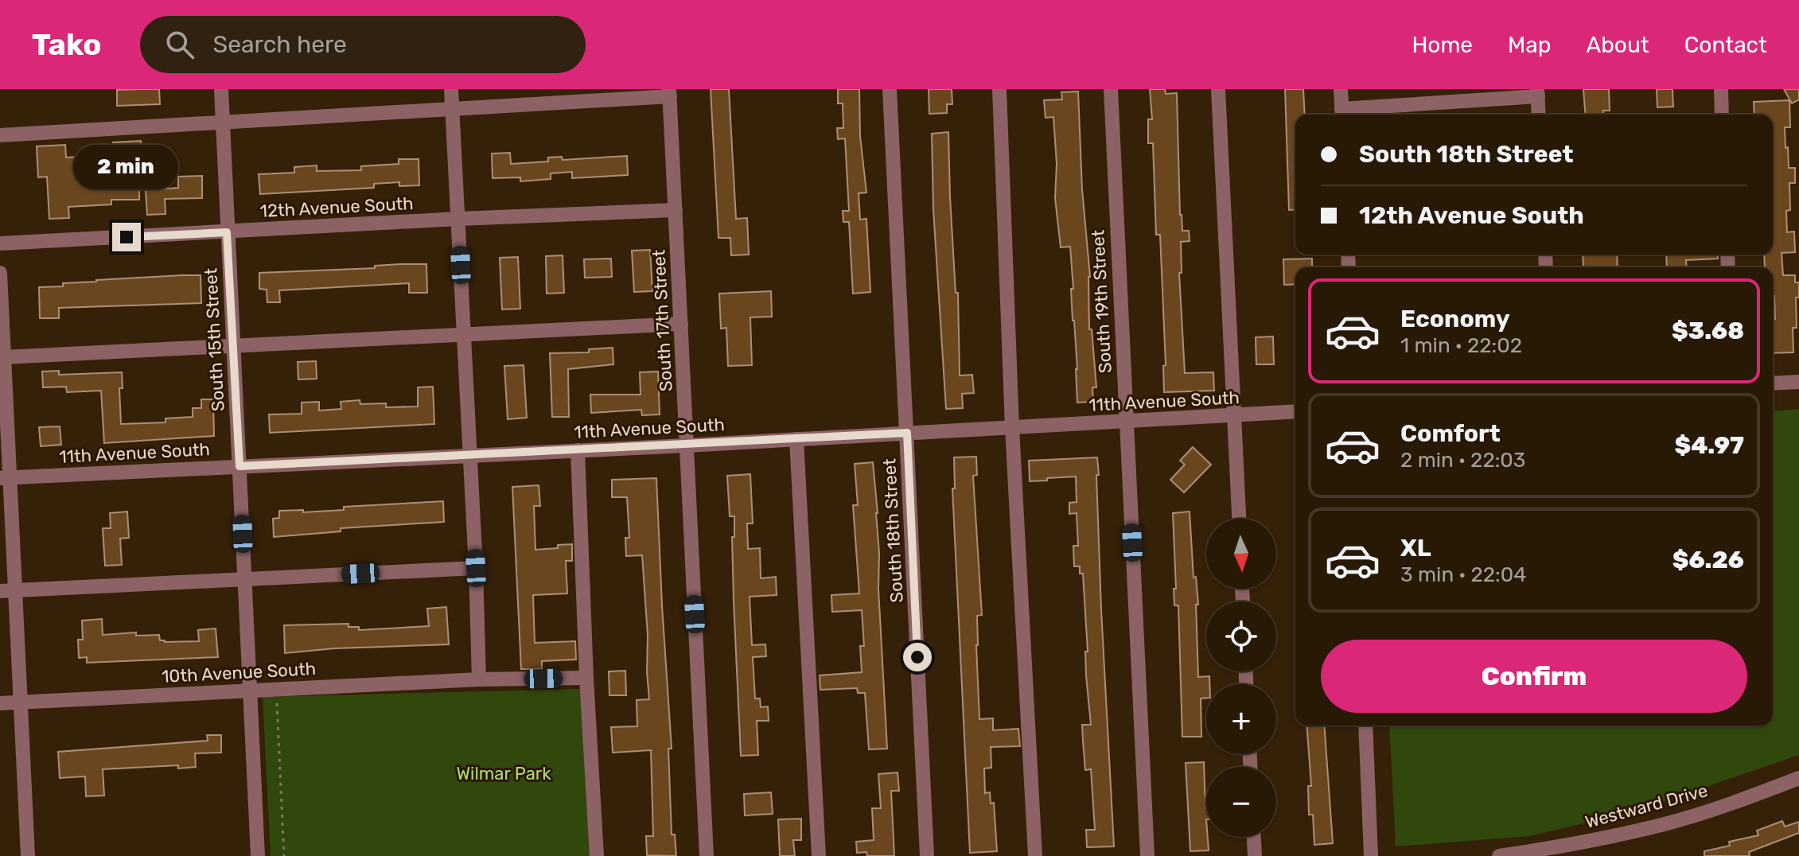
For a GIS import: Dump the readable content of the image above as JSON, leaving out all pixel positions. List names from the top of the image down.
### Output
{
  "streets": {
    "street": [
      "12th Avenue South",
      "South 19th Street",
      "South 17th Street",
      "South 15th Street",
      "11th Avenue South",
      "South 18th Street",
      "10th Avenue South",
      "Westward Drive"
    ]
  },
  "crossings": [
    ["12th Avenue South", "South 17th Street"],
    ["12th Avenue South", "South 15th Street"],
    ["South 19th Street", "11th Avenue South"],
    ["South 17th Street", "11th Avenue South"],
    ["South 15th Street", "11th Avenue South"],
    ["South 15th Street", "10th Avenue South"],
    ["11th Avenue South", "South 18th Street"]
  ],
  "parks": ["Wilmar Park"],
  "north": "bottom",
  "page": {
    "header": "Tako",
    "search": "Search here",
    "nav": [
      "Home",
      "Map",
      "About",
      "Contact"
    ],
    "banner": ["South 18th Street", "12th Avenue South"],
    "bubble": "2 min",
    "list": [
      {
        "name": "Economy",
        "note": "1 min · 22:02",
        "value": "$3.68"
      },
      {
        "name": "Comfort",
        "note": "2 min · 22:03",
        "value": "$4.97"
      },
      {
        "name": "XL",
        "note": "3 min · 22:04",
        "value": "$6.26"
      }
    ],
    "map_buttons": ["+", "−"],
    "buttons": "Confirm"
  }
}
